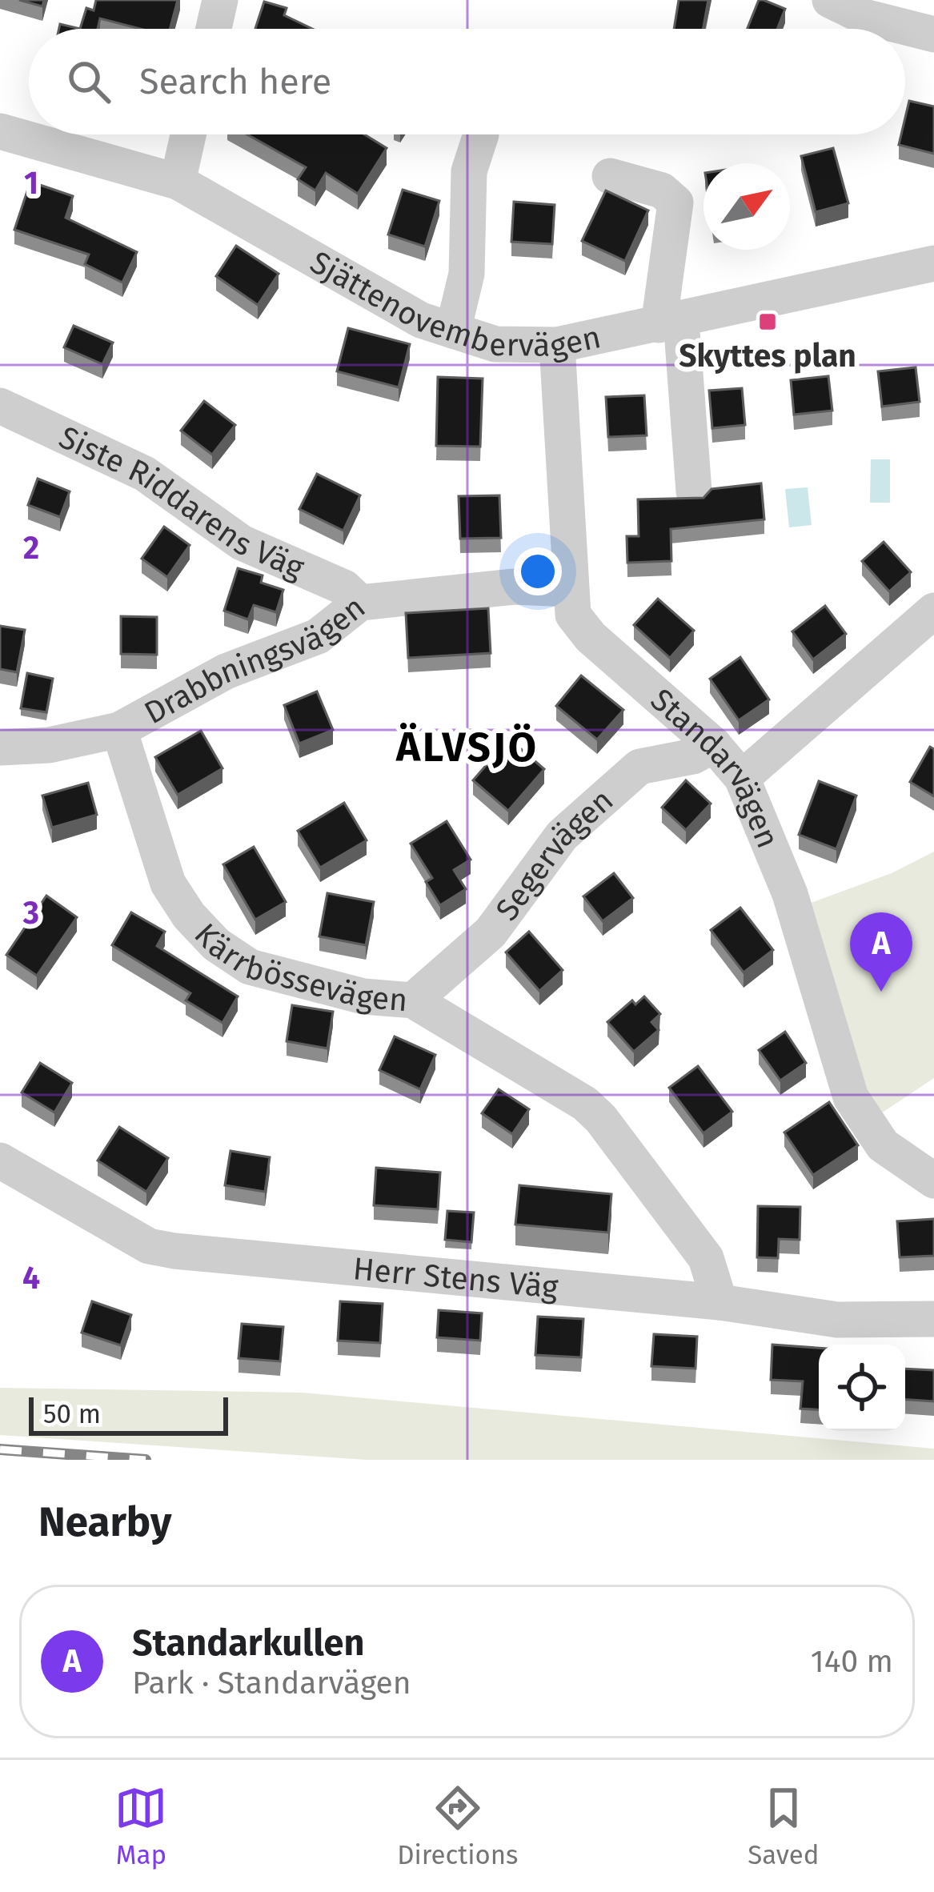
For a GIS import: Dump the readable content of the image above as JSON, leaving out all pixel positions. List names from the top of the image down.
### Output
{
  "streets": {
    "street": [
      "Sjättenovembervägen",
      "Siste Riddarens Väg",
      "Drabbningsvägen",
      "Standarvägen",
      "Segervägen",
      "Kärrbössevägen",
      "Herr Stens Väg"
    ]
  },
  "crossings": [
    ["Sjättenovembervägen", "Standarvägen"],
    ["Siste Riddarens Väg", "Drabbningsvägen"],
    ["Drabbningsvägen", "Standarvägen"],
    ["Drabbningsvägen", "Kärrbössevägen"],
    ["Standarvägen", "Segervägen"],
    ["Segervägen", "Kärrbössevägen"],
    ["Kärrbössevägen", "Herr Stens Väg"]
  ],
  "districts": ["ÄLVSJÖ"],
  "places": {
    "transit": ["Skyttes plan"]
  },
  "scale_bar": "50 m",
  "north": "top right",
  "page": {
    "search": "Search here",
    "pins": "A",
    "scale": "50 m",
    "heading": "Nearby",
    "list": [
      {
        "mark": "A",
        "name": "Standarkullen",
        "note": "Park · Standarvägen",
        "value": "140 m"
      }
    ],
    "nav": ["Map", "Directions", "Saved"]
  },
  "grid": {
    "rows": [
      "1",
      "2",
      "3",
      "4"
    ]
  }
}
